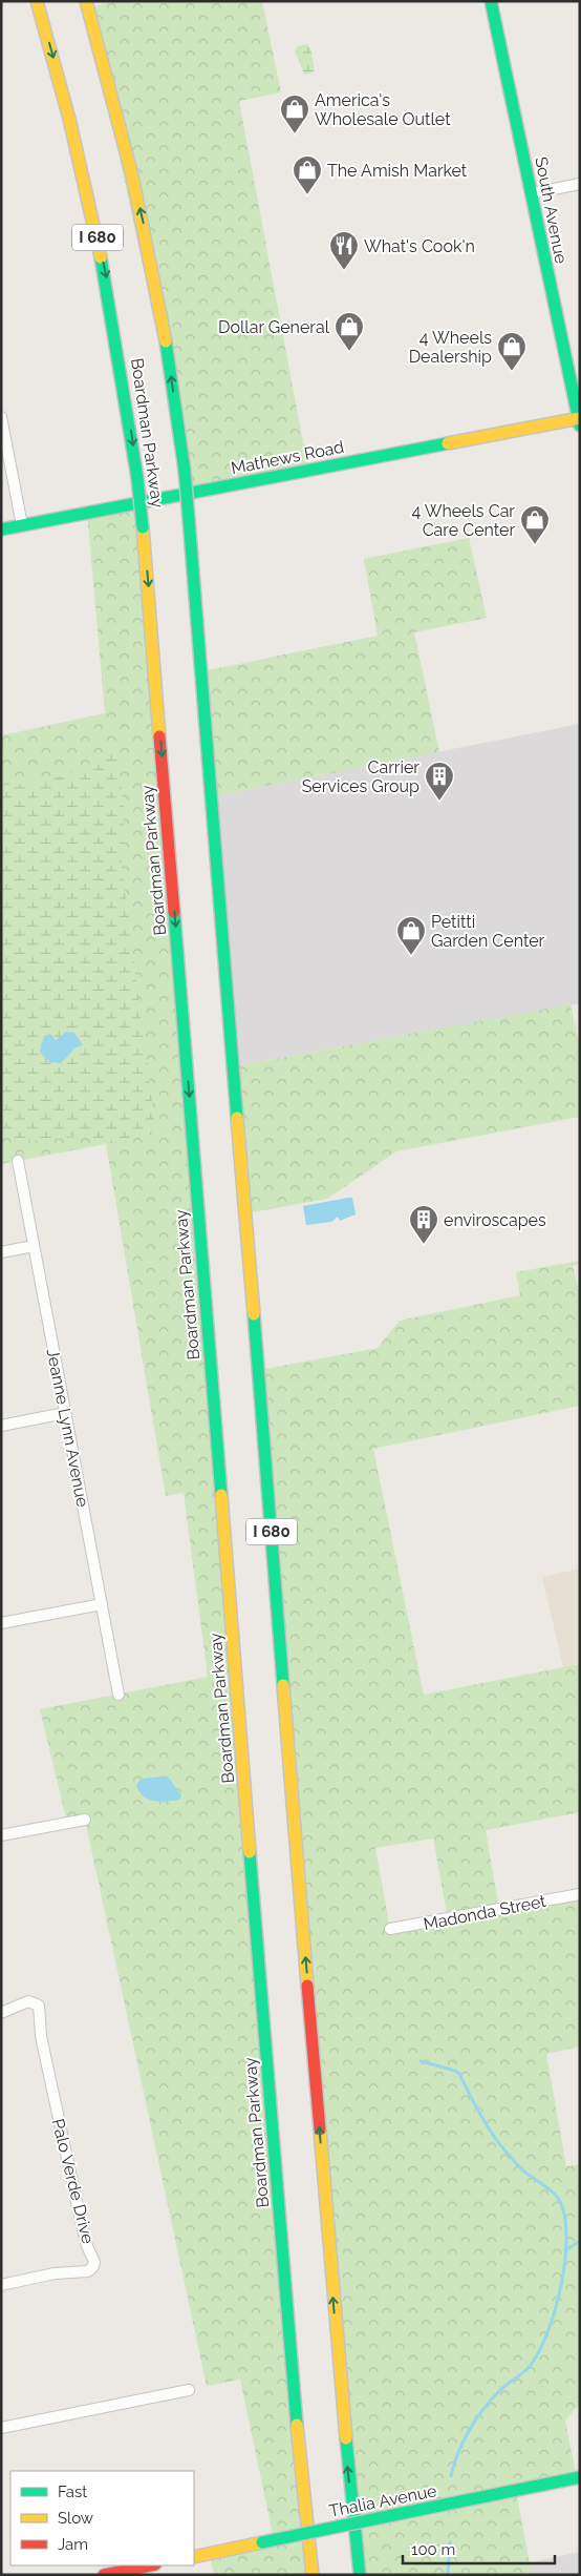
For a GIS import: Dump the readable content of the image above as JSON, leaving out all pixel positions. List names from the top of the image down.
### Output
{
  "streets": {
    "main road": [
      "South Avenue",
      "I 680",
      "Boardman Parkway",
      "Mathews Road",
      "Thalia Avenue"
    ],
    "street": ["Jeanne Lynn Avenue", "Madonda Street", "Palo Verde Drive"]
  },
  "crossings": [
    ["South Avenue", "Mathews Road"]
  ],
  "places": {
    "shop": [
      "America's Wholesale Outlet",
      "The Amish Market",
      "Dollar General",
      "4 Wheels Dealership",
      "4 Wheels Car Care Center",
      "Petitti Garden Center"
    ],
    "restaurant": ["What's Cook'n"],
    "building": ["Carrier Services Group", "enviroscapes"]
  },
  "legend": ["Fast", "Slow", "Jam"],
  "scale_bar": "100 m"
}
